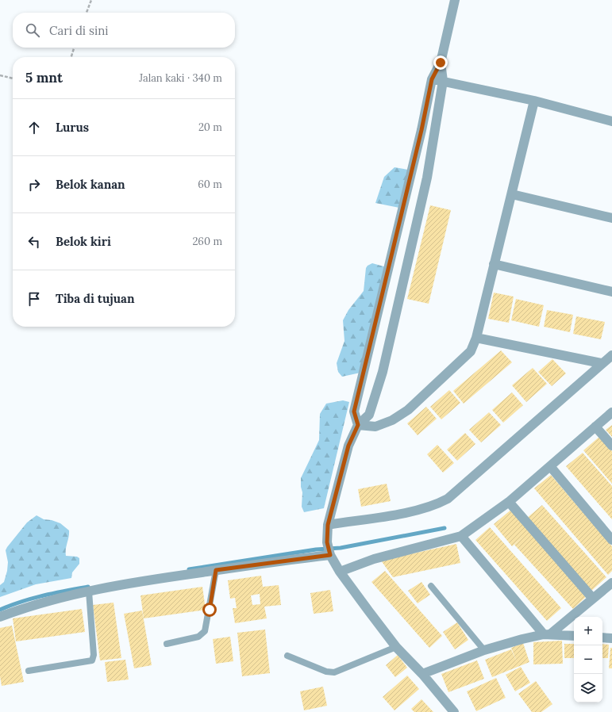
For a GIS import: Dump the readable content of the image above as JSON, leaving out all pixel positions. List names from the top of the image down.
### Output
{
  "page": {
    "search": "Cari di sini",
    "heading": ["5 mnt", "Jalan kaki · 340 m"],
    "list": [
      ["Lurus", "20 m"],
      ["Belok kanan", "60 m"],
      ["Belok kiri", "260 m"],
      "Tiba di tujuan"
    ],
    "map_buttons": ["+", "−"]
  }
}
